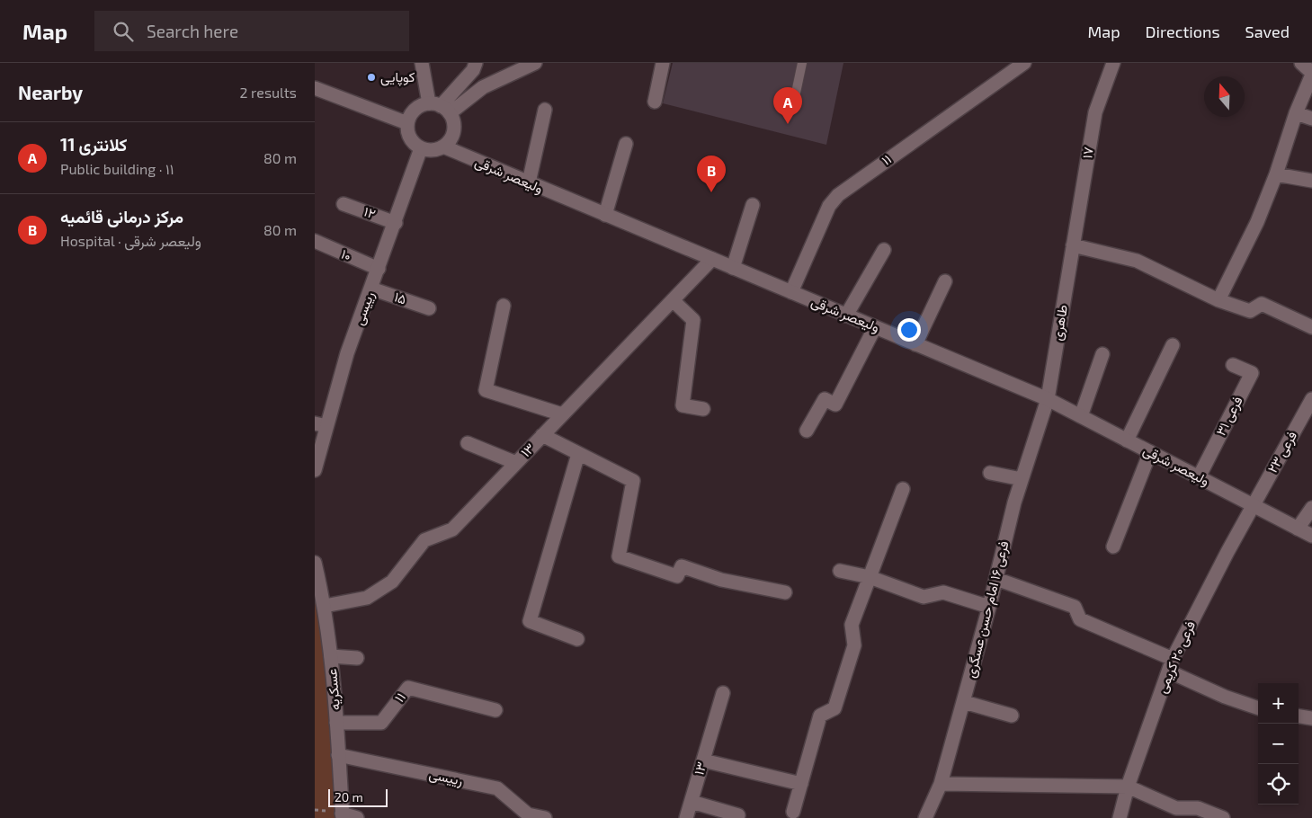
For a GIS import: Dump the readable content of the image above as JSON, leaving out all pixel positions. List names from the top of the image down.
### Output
{
  "streets": {
    "street": [
      "۱۷",
      "۱۱",
      "ولیعصر شرقی",
      "۱۲",
      "۱۰",
      "۱۵",
      "رییسی",
      "طاهری",
      "فرعی ۳۱",
      "۱۳",
      "فرعی ۲۳",
      "فرعی ۱۶ امام حسن عسگری",
      "فرعی ۲۰ کریمی",
      "عسکریه"
    ]
  },
  "crossings": [
    ["۱۷", "طاهری"],
    ["۱۱", "ولیعصر شرقی"],
    ["۱۱", "عسکریه"],
    ["ولیعصر شرقی", "رییسی"],
    ["ولیعصر شرقی", "طاهری"],
    ["ولیعصر شرقی", "فرعی ۳۱"],
    ["ولیعصر شرقی", "۱۳"],
    ["ولیعصر شرقی", "فرعی ۲۳"],
    ["ولیعصر شرقی", "فرعی ۱۶ امام حسن عسگری"],
    ["ولیعصر شرقی", "فرعی ۲۰ کریمی"],
    ["۱۲", "رییسی"],
    ["۱۰", "رییسی"],
    ["۱۵", "رییسی"],
    ["رییسی", "عسکریه"],
    ["طاهری", "فرعی ۱۶ امام حسن عسگری"],
    ["۱۳", "عسکریه"],
    ["فرعی ۲۳", "فرعی ۲۰ کریمی"]
  ],
  "places": ["کوپایی"],
  "scale_bar": "20 m",
  "north": "top",
  "page": {
    "header": "Map",
    "search": "Search here",
    "nav": ["Map", "Directions", "Saved"],
    "heading": ["Nearby", "2 results"],
    "pins": ["A", "B"],
    "list": [
      {
        "mark": "A",
        "name": "کلانتری 11",
        "note": "Public building · ۱۱",
        "value": "80 m"
      },
      {
        "mark": "B",
        "name": "مرکز درمانی قائمیه",
        "note": "Hospital · ولیعصر شرقی",
        "value": "80 m"
      }
    ],
    "map_buttons": ["+", "−"],
    "scale": "20 m"
  }
}
